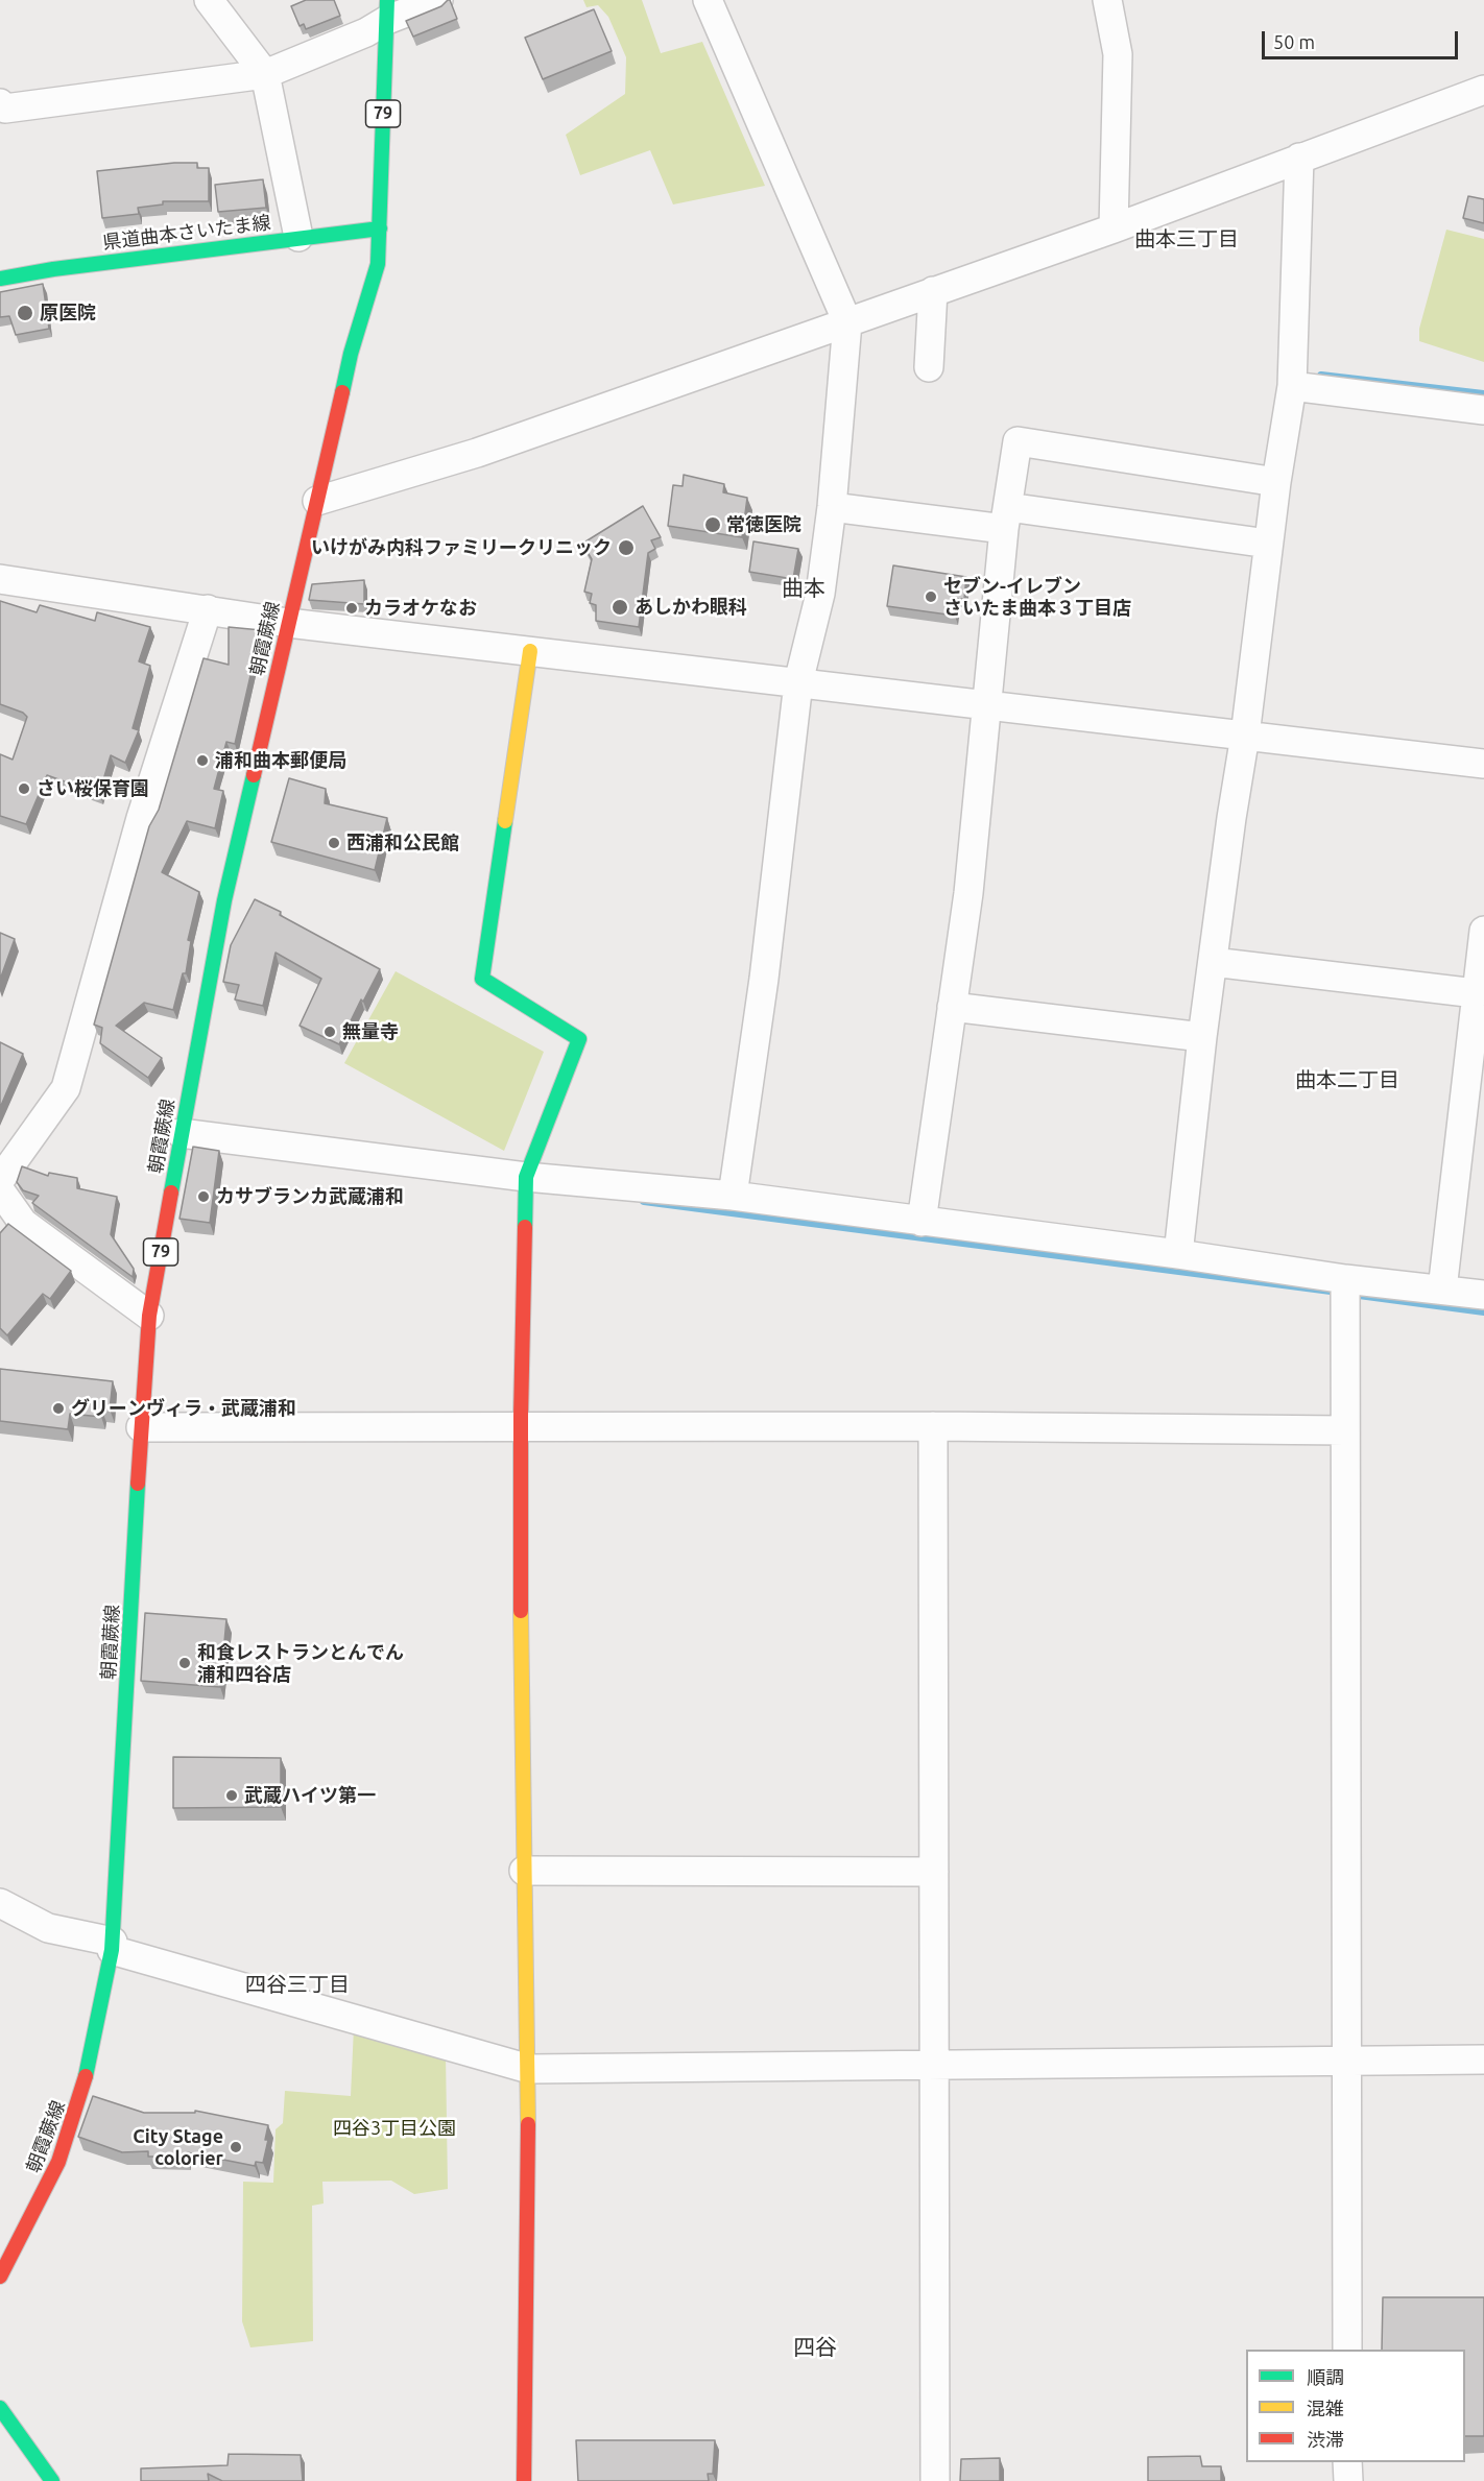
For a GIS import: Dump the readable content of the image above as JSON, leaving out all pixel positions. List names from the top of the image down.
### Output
{
  "streets": {
    "main road": ["79", "県道曲本さいたま線", "朝霞蕨線"]
  },
  "crossings": [
    ["県道曲本さいたま線", "朝霞蕨線"]
  ],
  "districts": [
    "曲本三丁目",
    "曲本",
    "曲本二丁目",
    "四谷三丁目",
    "四谷"
  ],
  "parks": ["四谷3丁目公園"],
  "places": [
    "原医院",
    "常徳医院",
    "いけがみ内科ファミリークリニック",
    "セブン-イレブン さいたま曲本３丁目店",
    "あしかわ眼科",
    "カラオケなお",
    "浦和曲本郵便局",
    "さい桜保育園",
    "西浦和公民館",
    "無量寺",
    "カサブランカ武蔵浦和",
    "グリーンヴィラ・武蔵浦和",
    "和食レストランとんでん 浦和四谷店",
    "武蔵ハイツ第一",
    "City Stage colorier"
  ],
  "legend": ["順調", "混雑", "渋滞"],
  "scale_bar": "50 m"
}
